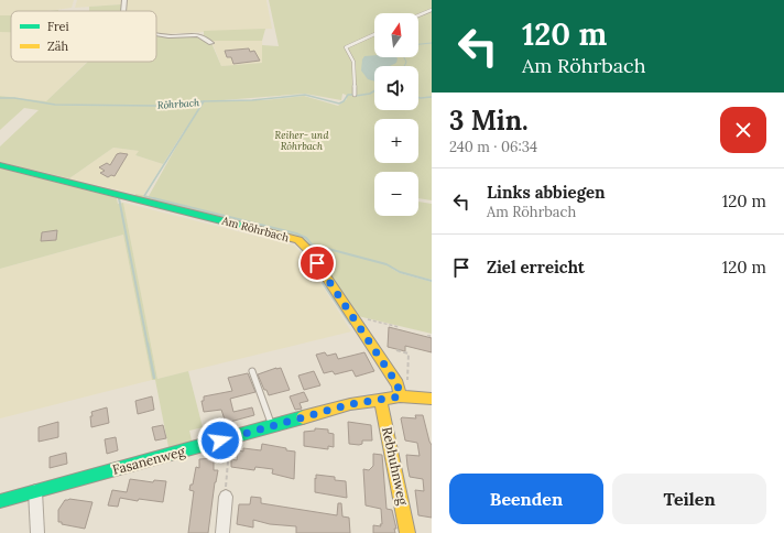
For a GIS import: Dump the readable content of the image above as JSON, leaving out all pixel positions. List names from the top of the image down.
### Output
{
  "streets": {
    "street": ["Am Röhrbach", "Fasanenweg", "Rebhuhnweg"]
  },
  "crossings": [
    ["Am Röhrbach", "Fasanenweg"],
    ["Fasanenweg", "Rebhuhnweg"]
  ],
  "water": ["Röhrbach"],
  "parks": ["Reiher- und Röhrbach"],
  "legend": ["Frei", "Zäh"],
  "north": "top",
  "page": {
    "turn": ["120 m", "Am Röhrbach"],
    "map_buttons": ["+", "−"],
    "heading": ["3 Min.", "240 m · 06:34"],
    "list": [
      {
        "name": "Links abbiegen",
        "note": "Am Röhrbach",
        "value": "120 m"
      },
      {
        "name": "Ziel erreicht",
        "value": "120 m"
      }
    ],
    "buttons": ["Beenden", "Teilen"]
  }
}
